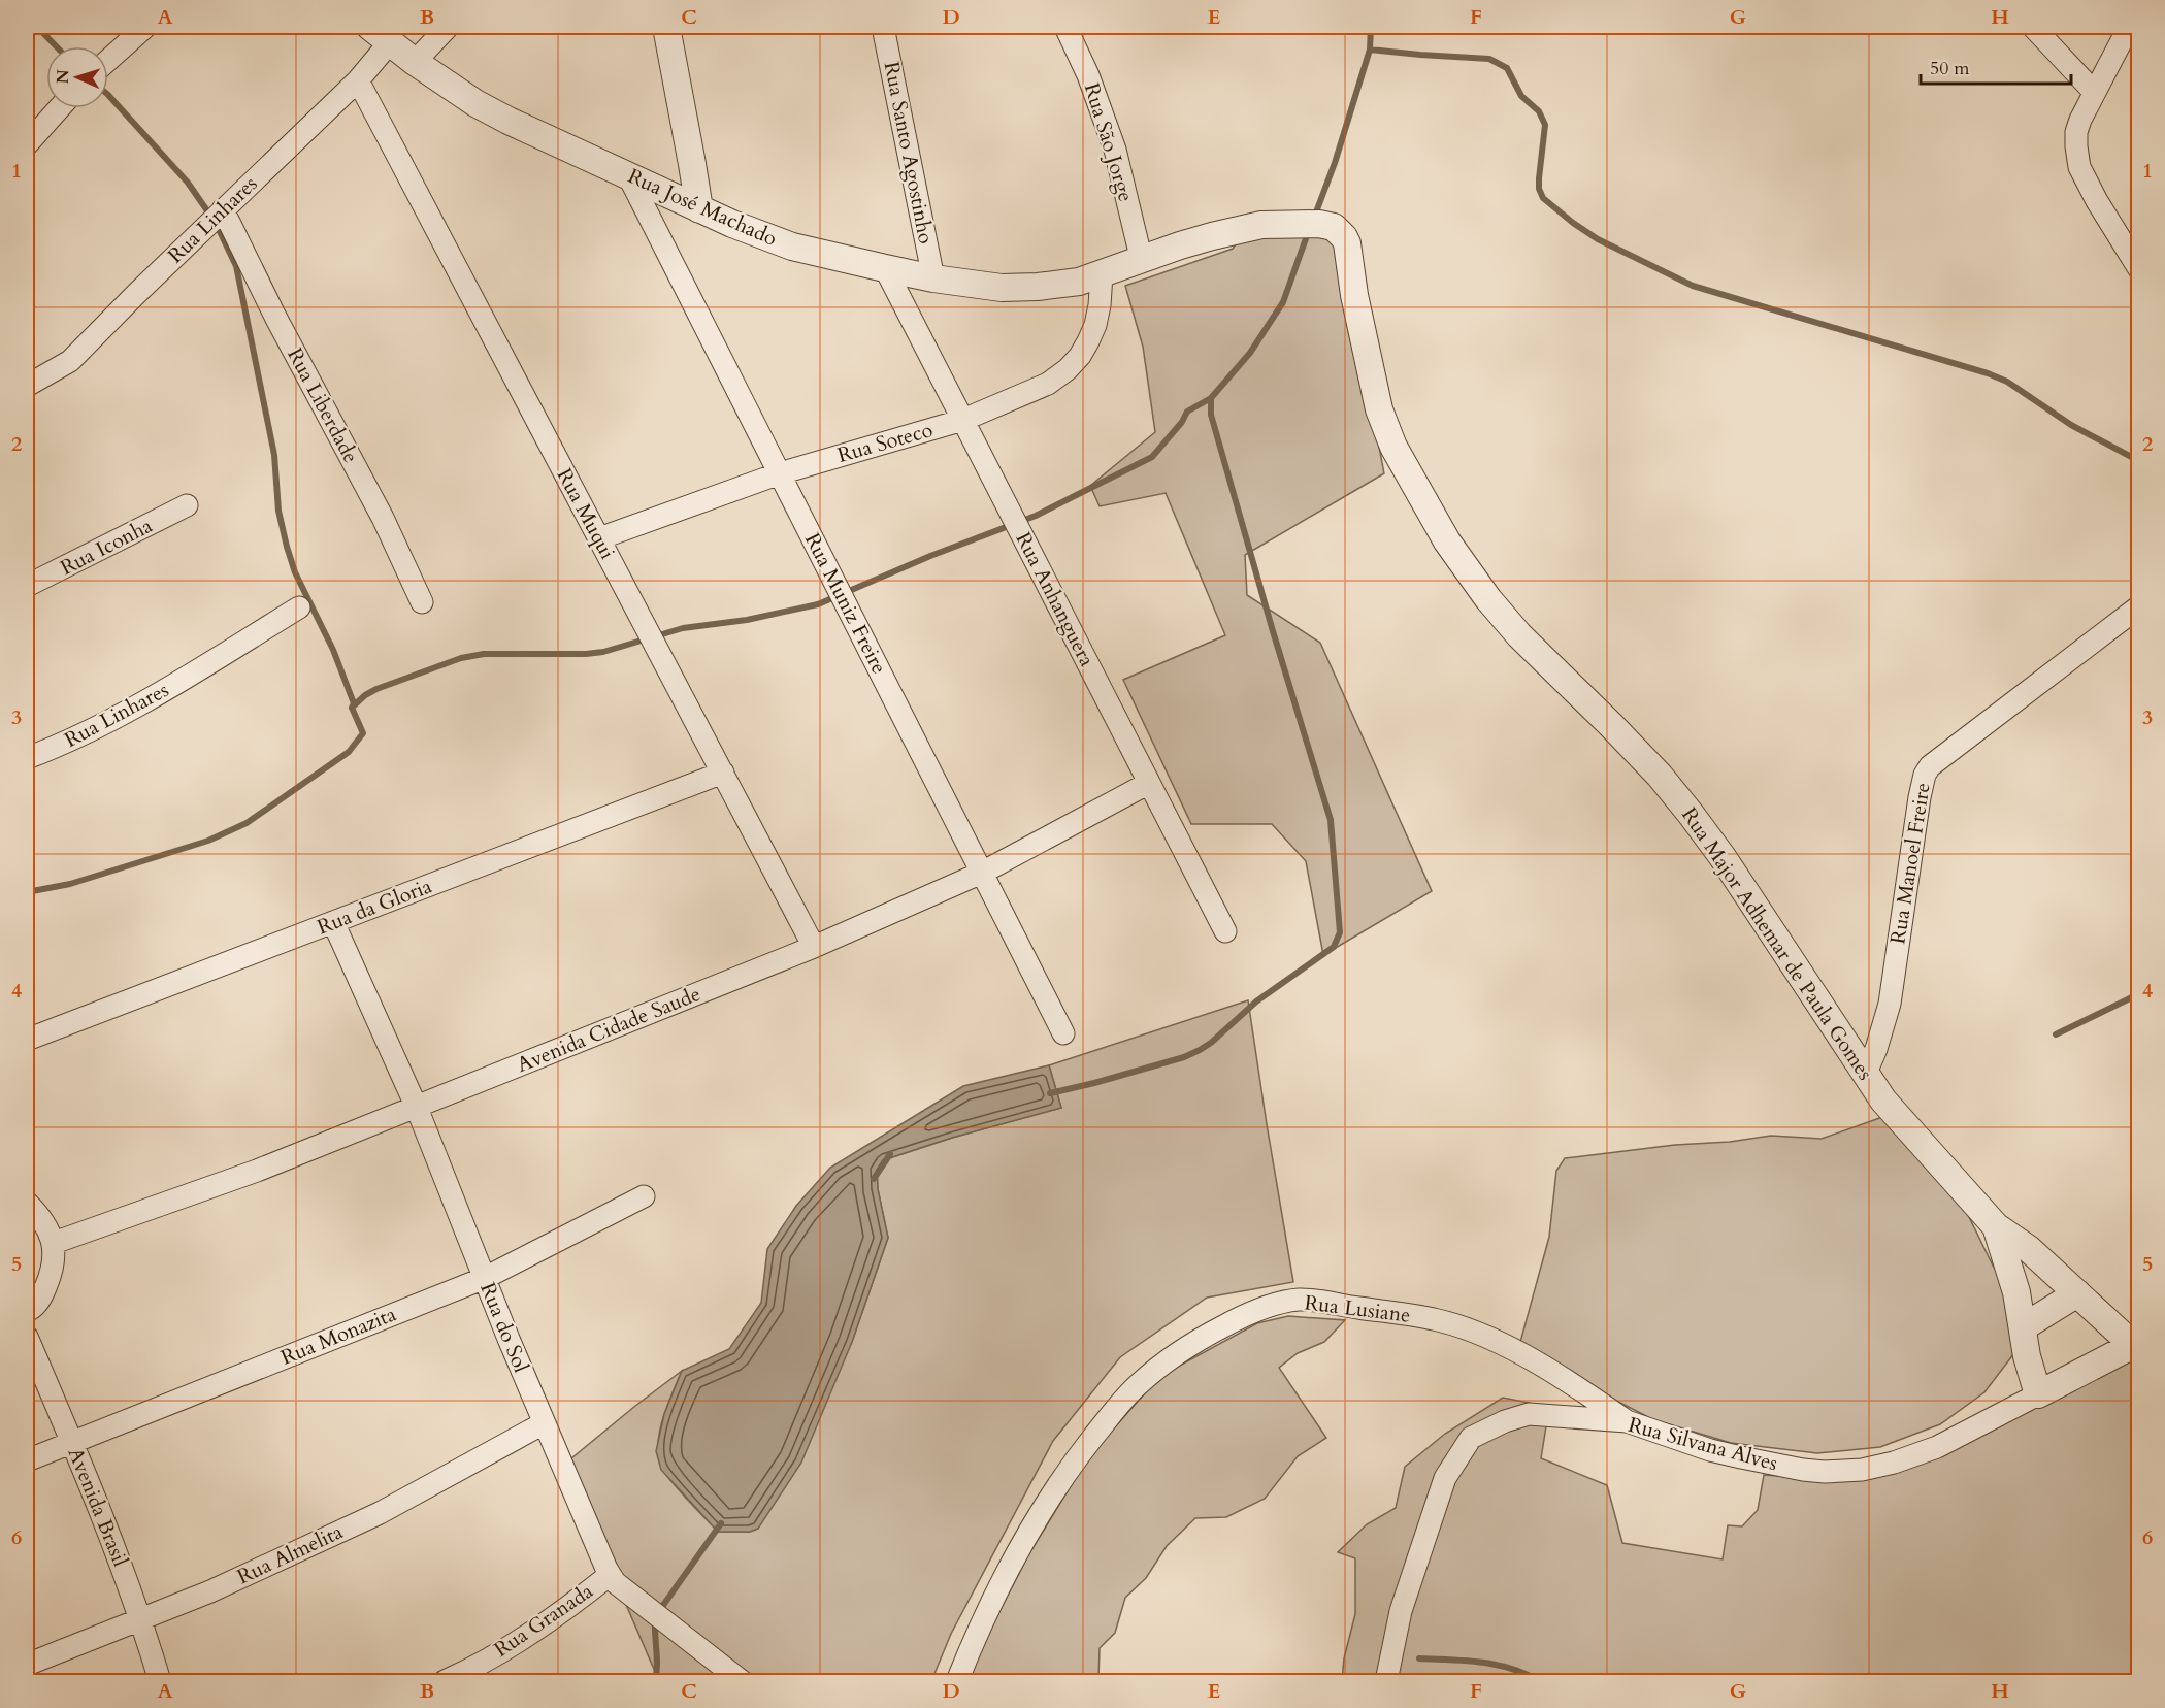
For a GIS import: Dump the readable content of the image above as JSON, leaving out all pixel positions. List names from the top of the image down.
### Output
{
  "streets": {
    "street": [
      "Rua São Jorge",
      "Rua Santo Agostinho",
      "Rua José Machado",
      "Rua Linhares",
      "Rua Liberdade",
      "Rua Soteco",
      "Rua Muqui",
      "Rua Iconha",
      "Rua Anhanguera",
      "Rua Muniz Freire",
      "Rua Manoel Freire",
      "Rua da Gloria",
      "Rua Major Adhemar de Paula Gomes",
      "Avenida Cidade Saude",
      "Rua Lusiane",
      "Rua do Sol",
      "Rua Monazita",
      "Rua Silvana Alves",
      "Avenida Brasil",
      "Rua Almelita",
      "Rua Granada"
    ]
  },
  "crossings": [
    ["Rua São Jorge", "Rua José Machado"],
    ["Rua Santo Agostinho", "Rua José Machado"],
    ["Rua José Machado", "Rua Linhares"],
    ["Rua José Machado", "Rua Soteco"],
    ["Rua José Machado", "Rua Anhanguera"],
    ["Rua José Machado", "Rua Muniz Freire"],
    ["Rua José Machado", "Rua Major Adhemar de Paula Gomes"],
    ["Rua Linhares", "Rua Liberdade"],
    ["Rua Linhares", "Rua Muqui"],
    ["Rua Soteco", "Rua Muqui"],
    ["Rua Soteco", "Rua Anhanguera"],
    ["Rua Soteco", "Rua Muniz Freire"],
    ["Rua Muqui", "Rua da Gloria"],
    ["Rua Muqui", "Avenida Cidade Saude"],
    ["Rua Anhanguera", "Avenida Cidade Saude"],
    ["Rua Muniz Freire", "Avenida Cidade Saude"],
    ["Rua Manoel Freire", "Rua Major Adhemar de Paula Gomes"],
    ["Rua da Gloria", "Rua do Sol"],
    ["Rua Major Adhemar de Paula Gomes", "Rua Silvana Alves"],
    ["Avenida Cidade Saude", "Rua do Sol"],
    ["Rua Lusiane", "Rua Silvana Alves"],
    ["Rua do Sol", "Rua Monazita"],
    ["Rua do Sol", "Rua Almelita"],
    ["Rua do Sol", "Rua Granada"],
    ["Rua Monazita", "Avenida Brasil"],
    ["Avenida Brasil", "Rua Almelita"]
  ],
  "scale_bar": "50 m",
  "north": "left",
  "grid": {
    "columns": [
      "A",
      "B",
      "C",
      "D",
      "E",
      "F",
      "G",
      "H"
    ],
    "rows": [
      "1",
      "2",
      "3",
      "4",
      "5",
      "6"
    ]
  }
}
